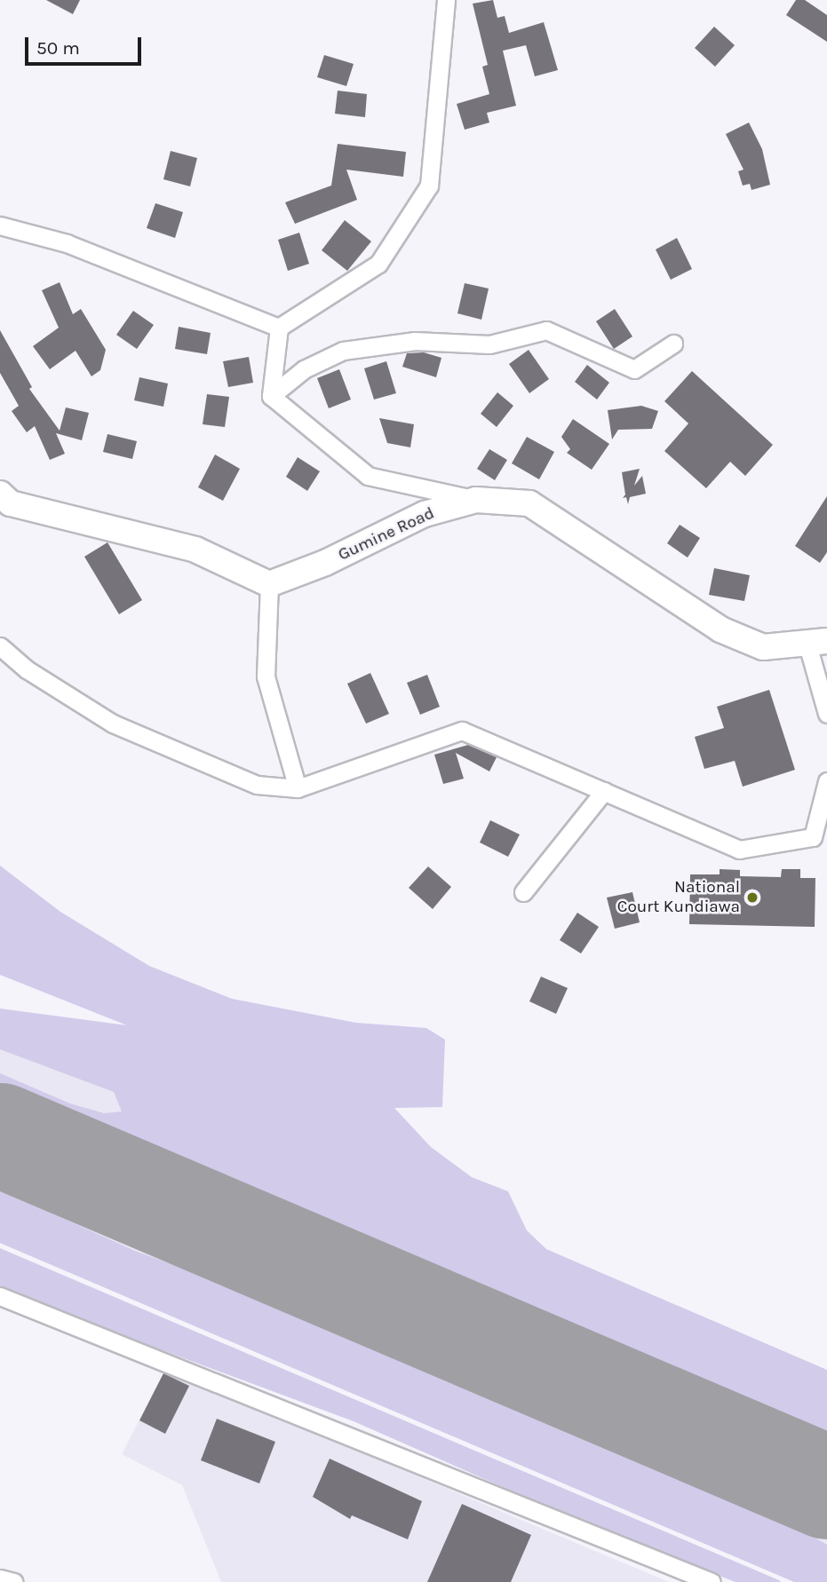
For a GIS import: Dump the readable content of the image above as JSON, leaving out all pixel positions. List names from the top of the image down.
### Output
{
  "streets": {
    "main road": ["Gumine Road"]
  },
  "places": ["National Court Kundiawa"],
  "scale_bar": "50 m"
}
